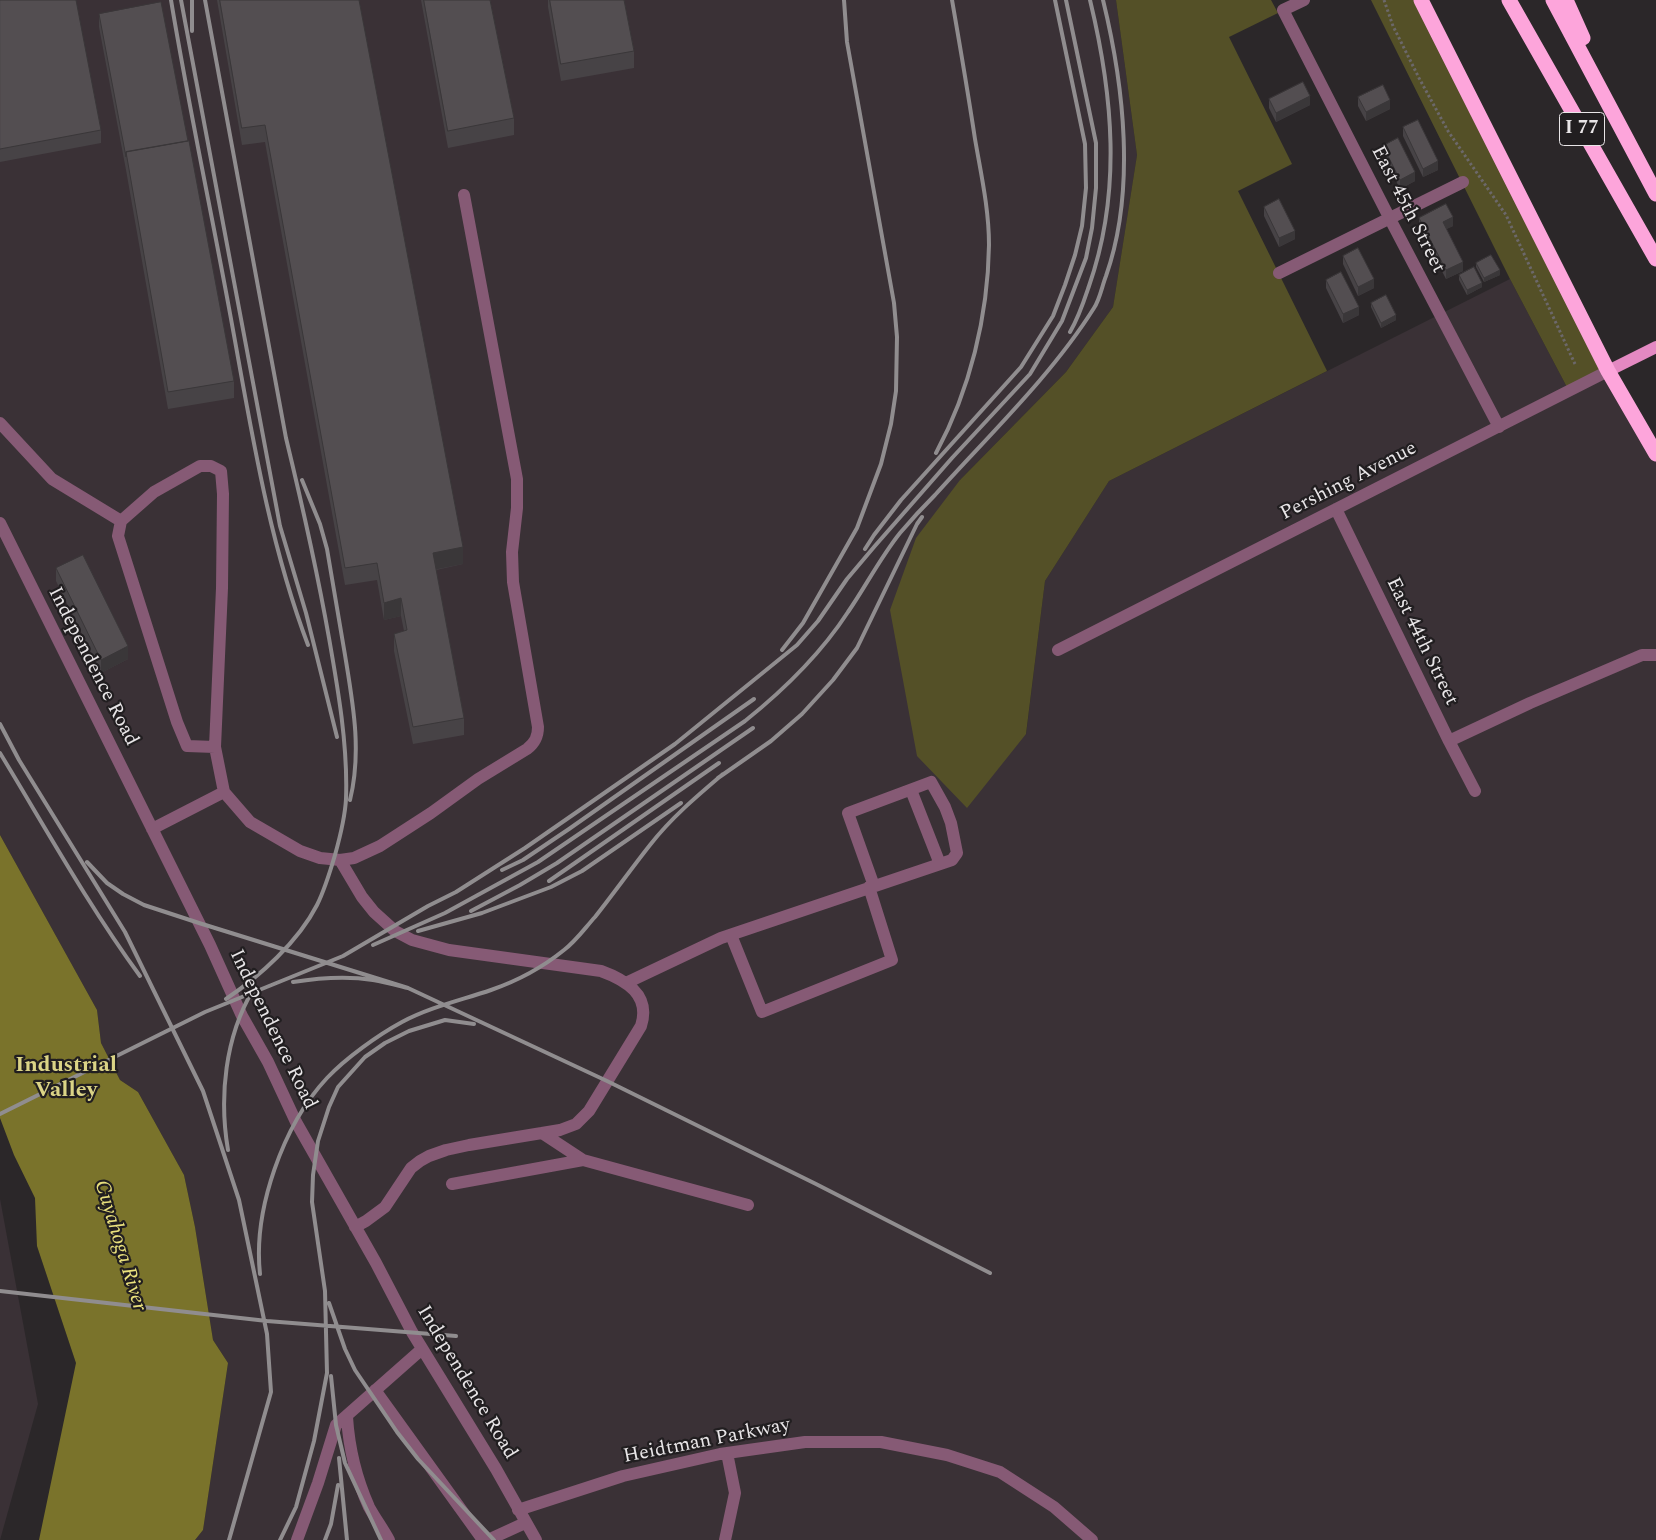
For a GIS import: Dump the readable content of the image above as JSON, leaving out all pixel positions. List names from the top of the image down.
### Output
{
  "streets": {
    "highway": ["I 77"],
    "main road": ["Pershing Avenue"],
    "street": [
      "East 45th Street",
      "East 44th Street",
      "Independence Road",
      "Heidtman Parkway"
    ]
  },
  "crossings": [
    ["East 45th Street", "Pershing Avenue"],
    ["Pershing Avenue", "East 44th Street"],
    ["Independence Road", "Heidtman Parkway"]
  ],
  "districts": ["Industrial Valley"],
  "water": ["Cuyahoga River"]
}
